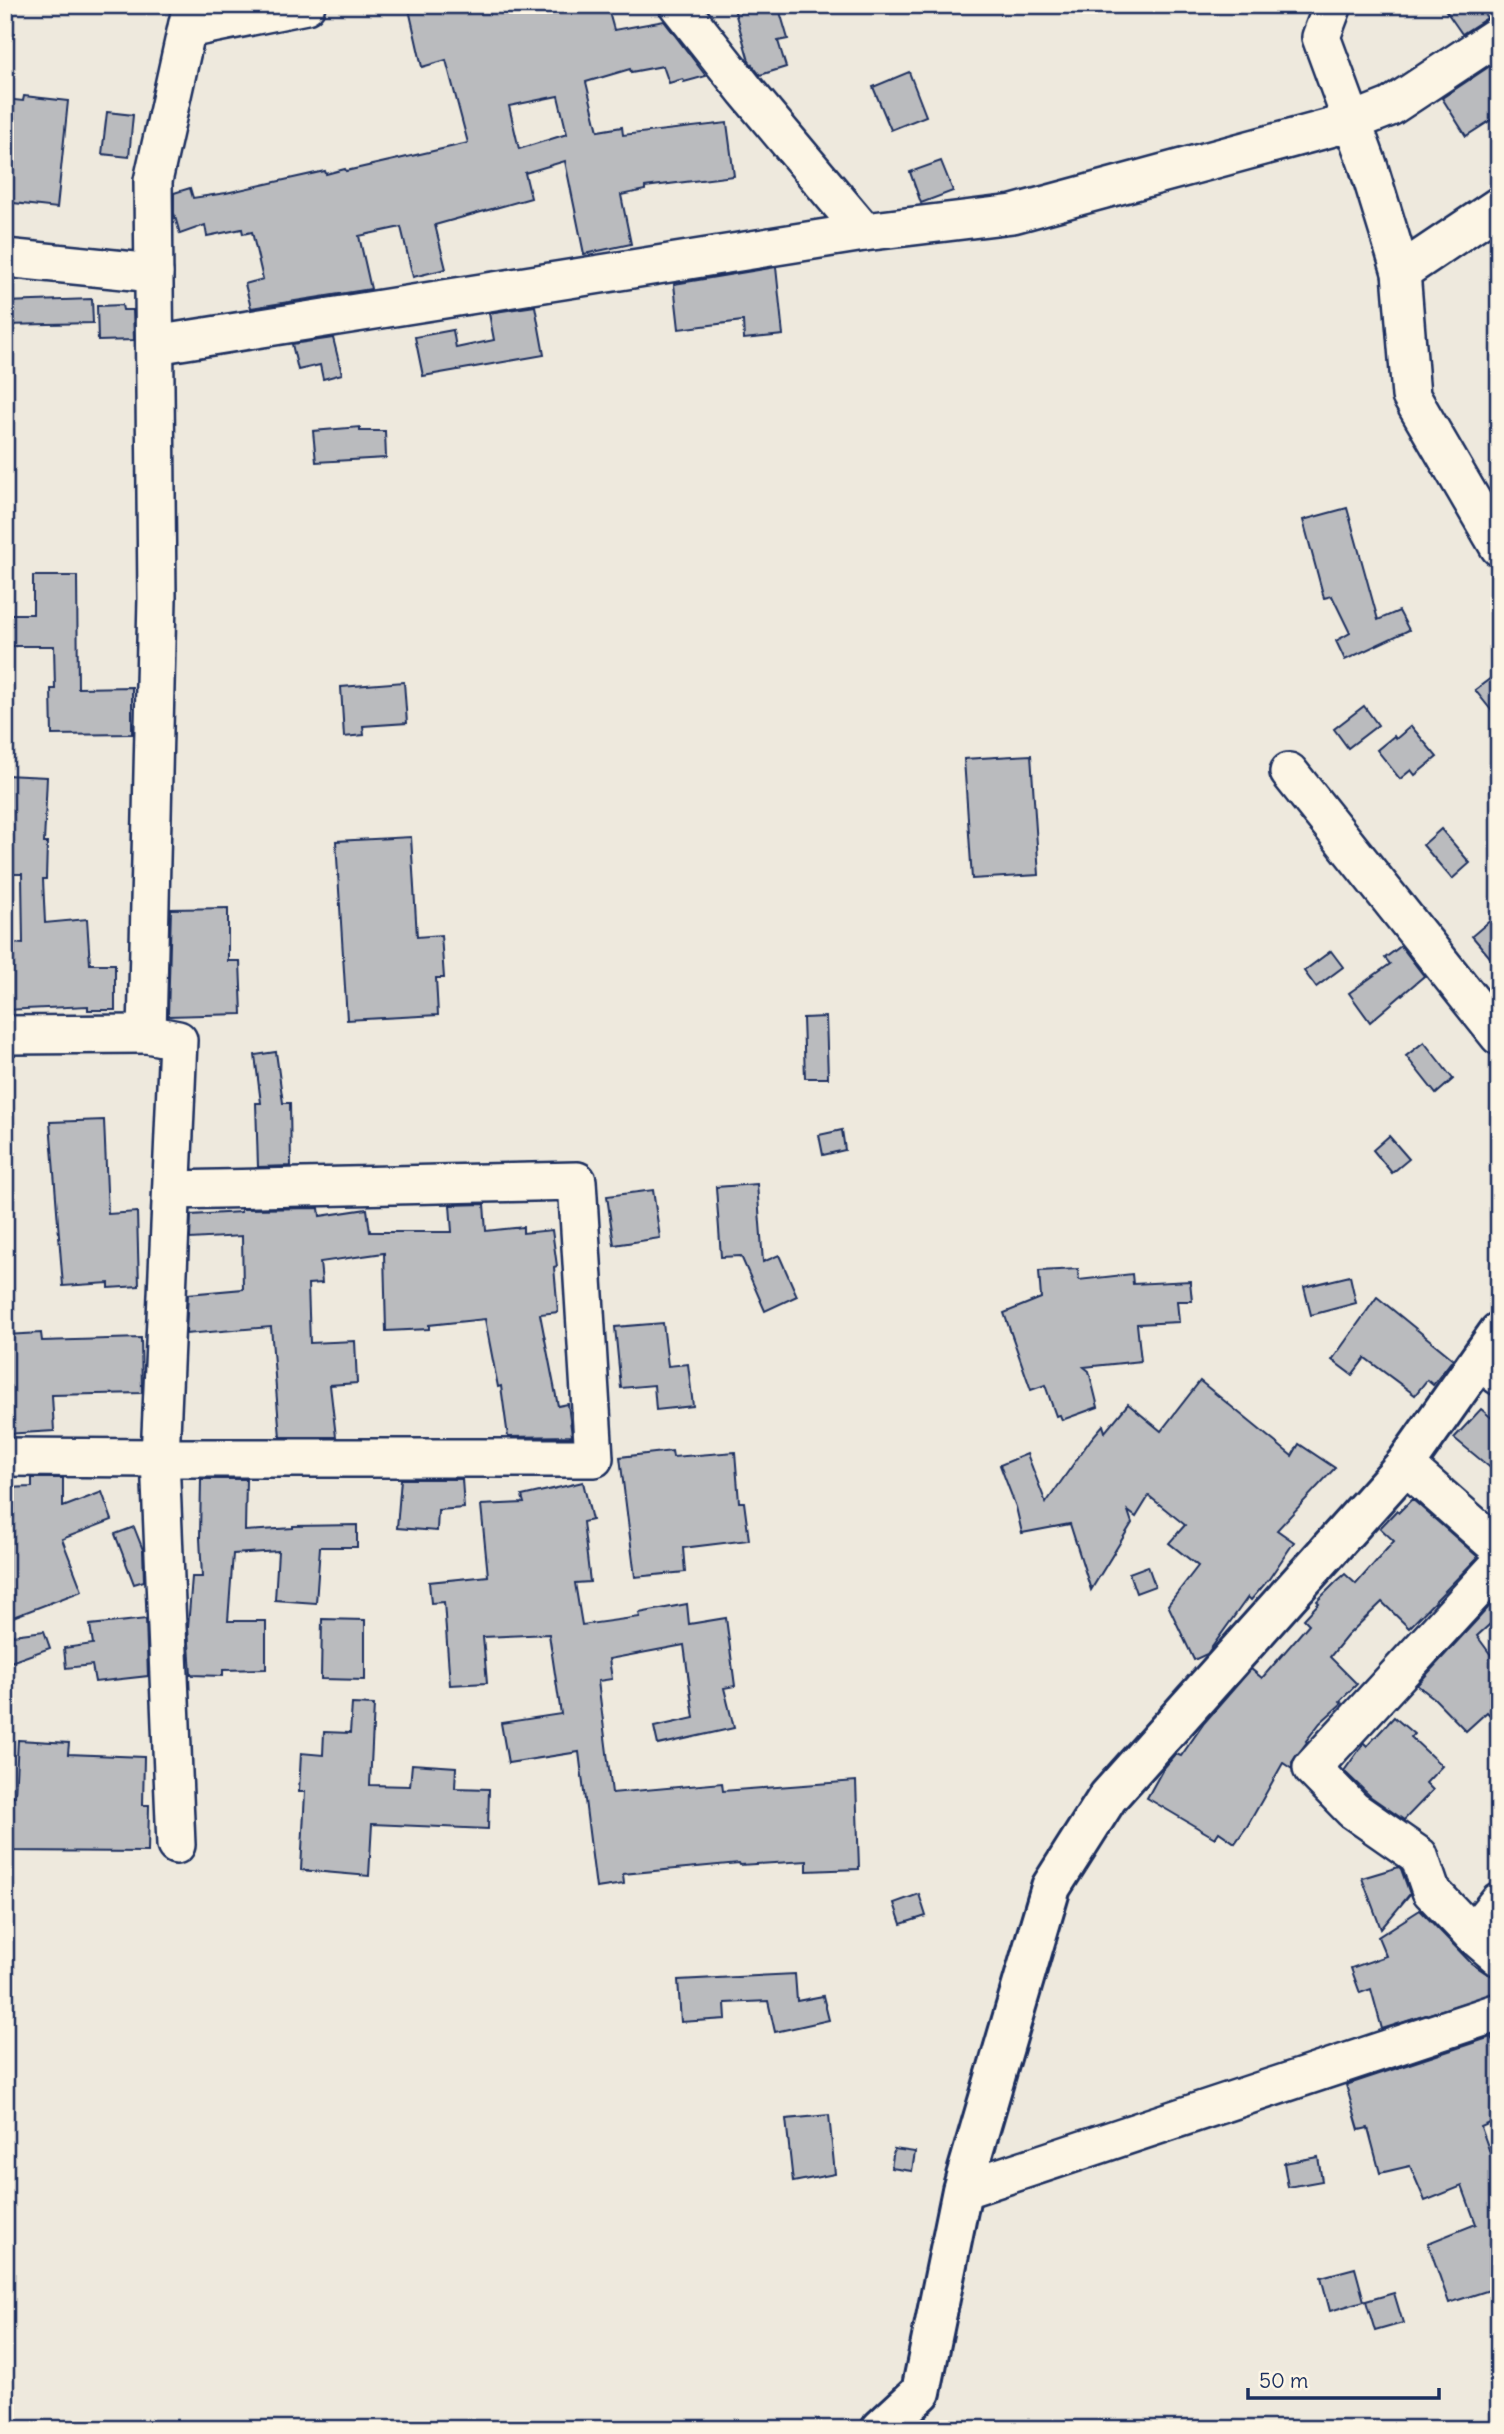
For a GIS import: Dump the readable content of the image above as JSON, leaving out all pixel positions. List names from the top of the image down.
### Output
{
  "scale_bar": "50 m"
}
